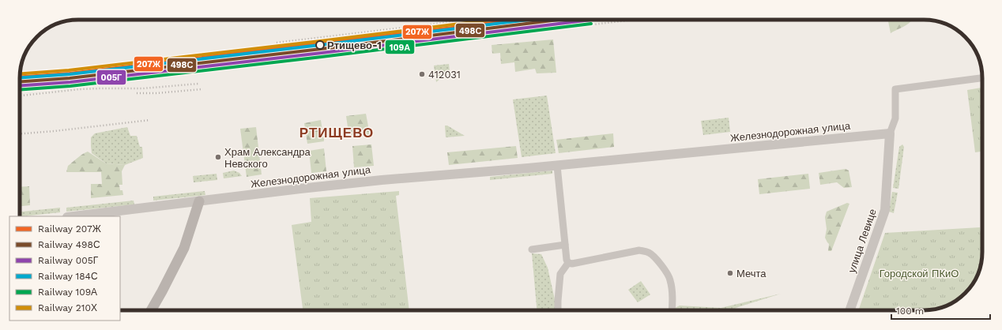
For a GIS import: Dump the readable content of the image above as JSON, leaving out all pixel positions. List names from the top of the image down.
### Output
{
  "streets": {
    "street": ["Железнодорожная улица", "улица Левице"]
  },
  "crossings": [
    ["Железнодорожная улица", "улица Левице"]
  ],
  "districts": ["РТИЩЕВО"],
  "parks": ["Городской ПКиО"],
  "places": [
    "Ртищево-1",
    "412031",
    "Храм Александра Невского",
    "Мечта"
  ],
  "lines": [
    "rail line 207Ж",
    "rail line 498С",
    "rail line 005Г",
    "rail line 184С",
    "rail line 210Х",
    "rail line 109А"
  ],
  "legend": [
    "Railway 207Ж",
    "Railway 498С",
    "Railway 005Г",
    "Railway 184С",
    "Railway 109А",
    "Railway 210Х"
  ],
  "scale_bar": "100 m"
}
